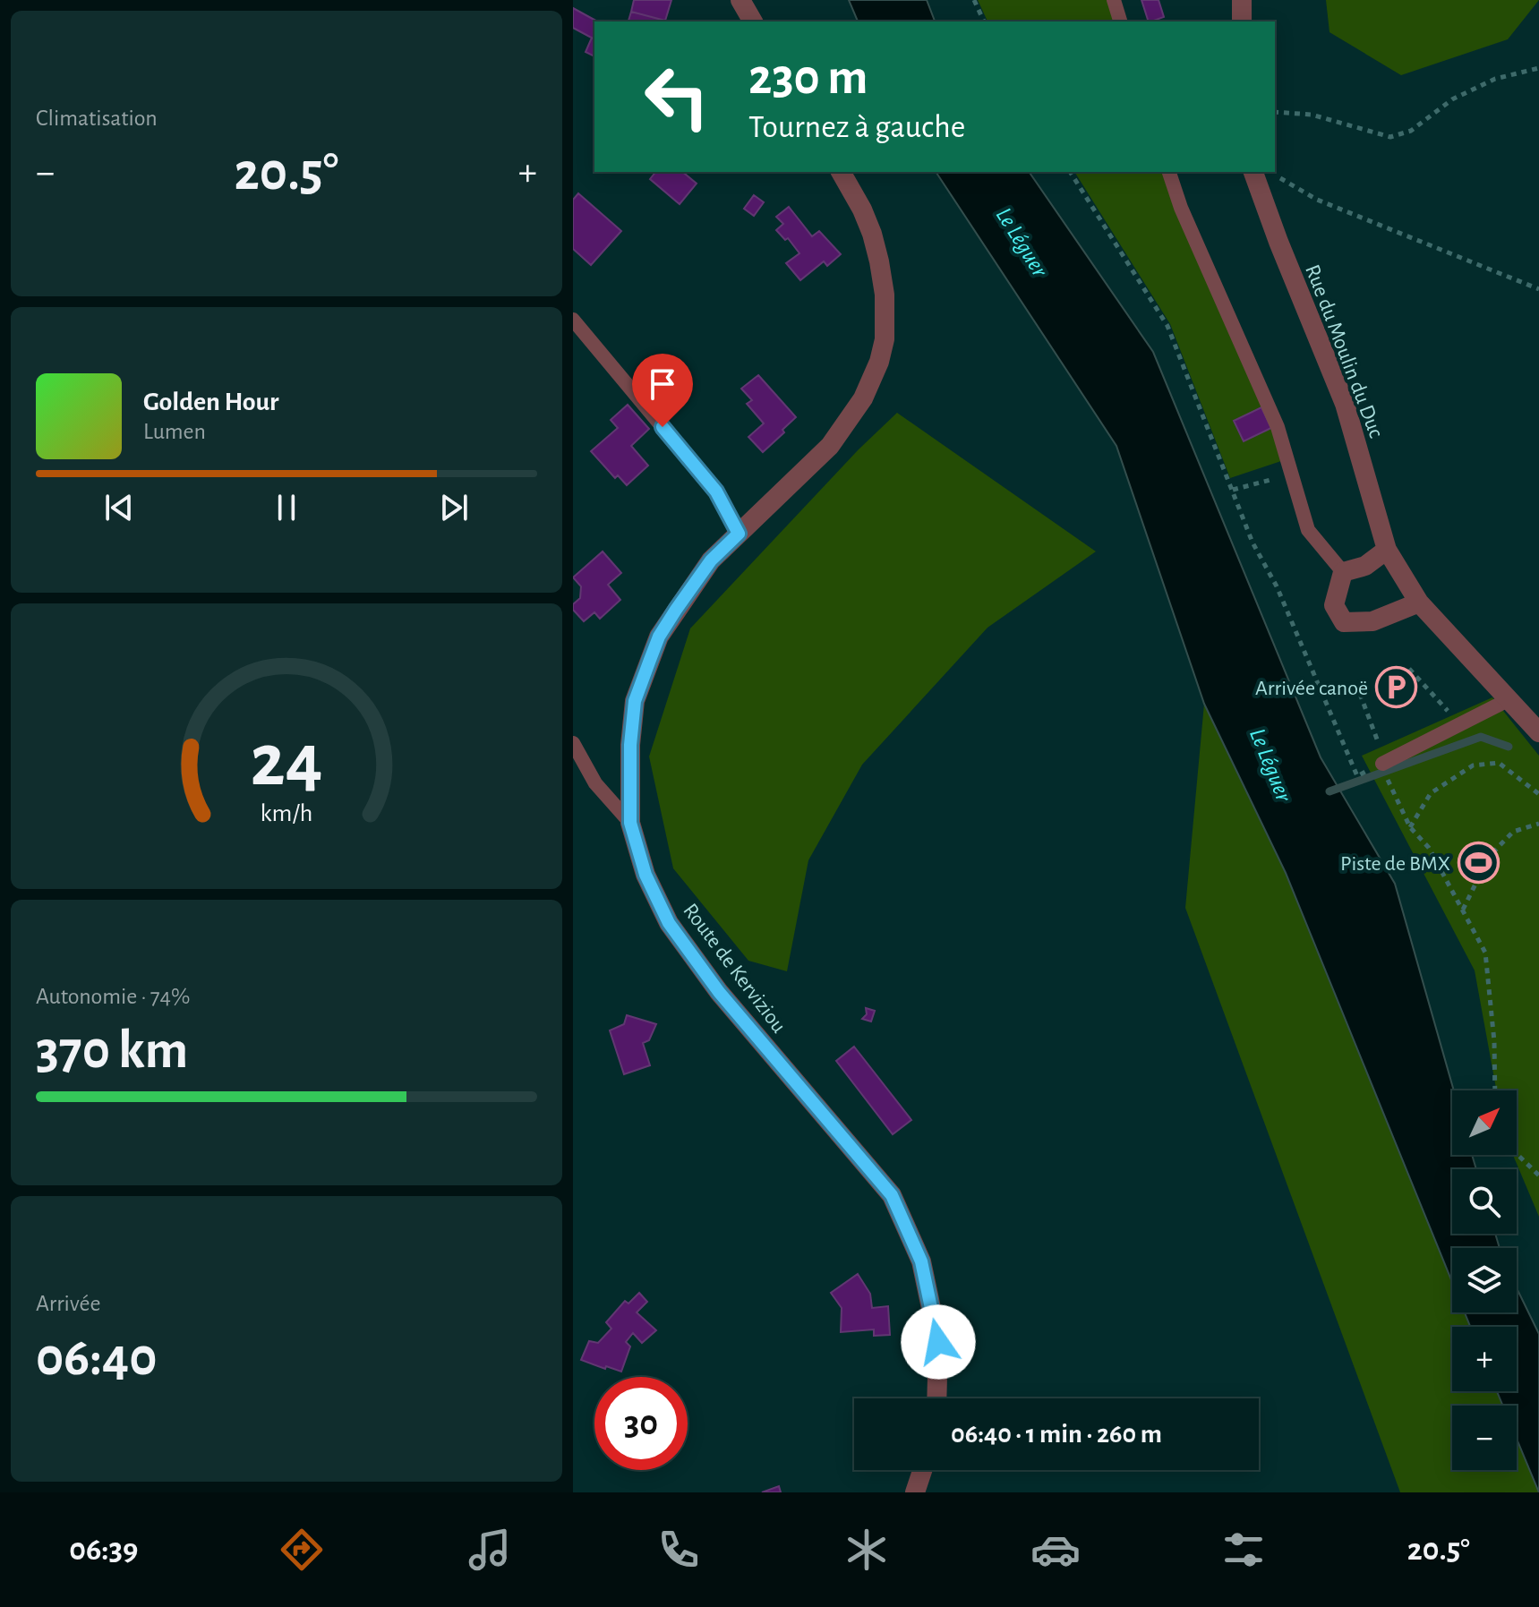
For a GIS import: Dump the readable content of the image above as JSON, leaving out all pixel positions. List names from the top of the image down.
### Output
{
  "streets": {
    "street": ["Rue du Moulin du Duc", "Route de Kerviziou"]
  },
  "water": ["Le Léguer"],
  "places": {
    "parking": ["Arrivée canoë"],
    "sports": ["Piste de BMX"]
  },
  "north": "top right",
  "page": {
    "tile": [
      "Climatisation",
      ["Autonomie · 74%", "370 km"],
      ["Arrivée", "06:40"]
    ],
    "turn": ["230 m", "Tournez à gauche"],
    "heat": ["−", "20.5°", "+"],
    "song": ["Golden Hour", "Lumen"],
    "map_buttons": ["+", "−"],
    "limit": "30",
    "trip": "06:40 · 1 min · 260 m",
    "tabs": ["06:39", "20.5°"],
    "gauge": ["24", "km/h"]
  }
}
